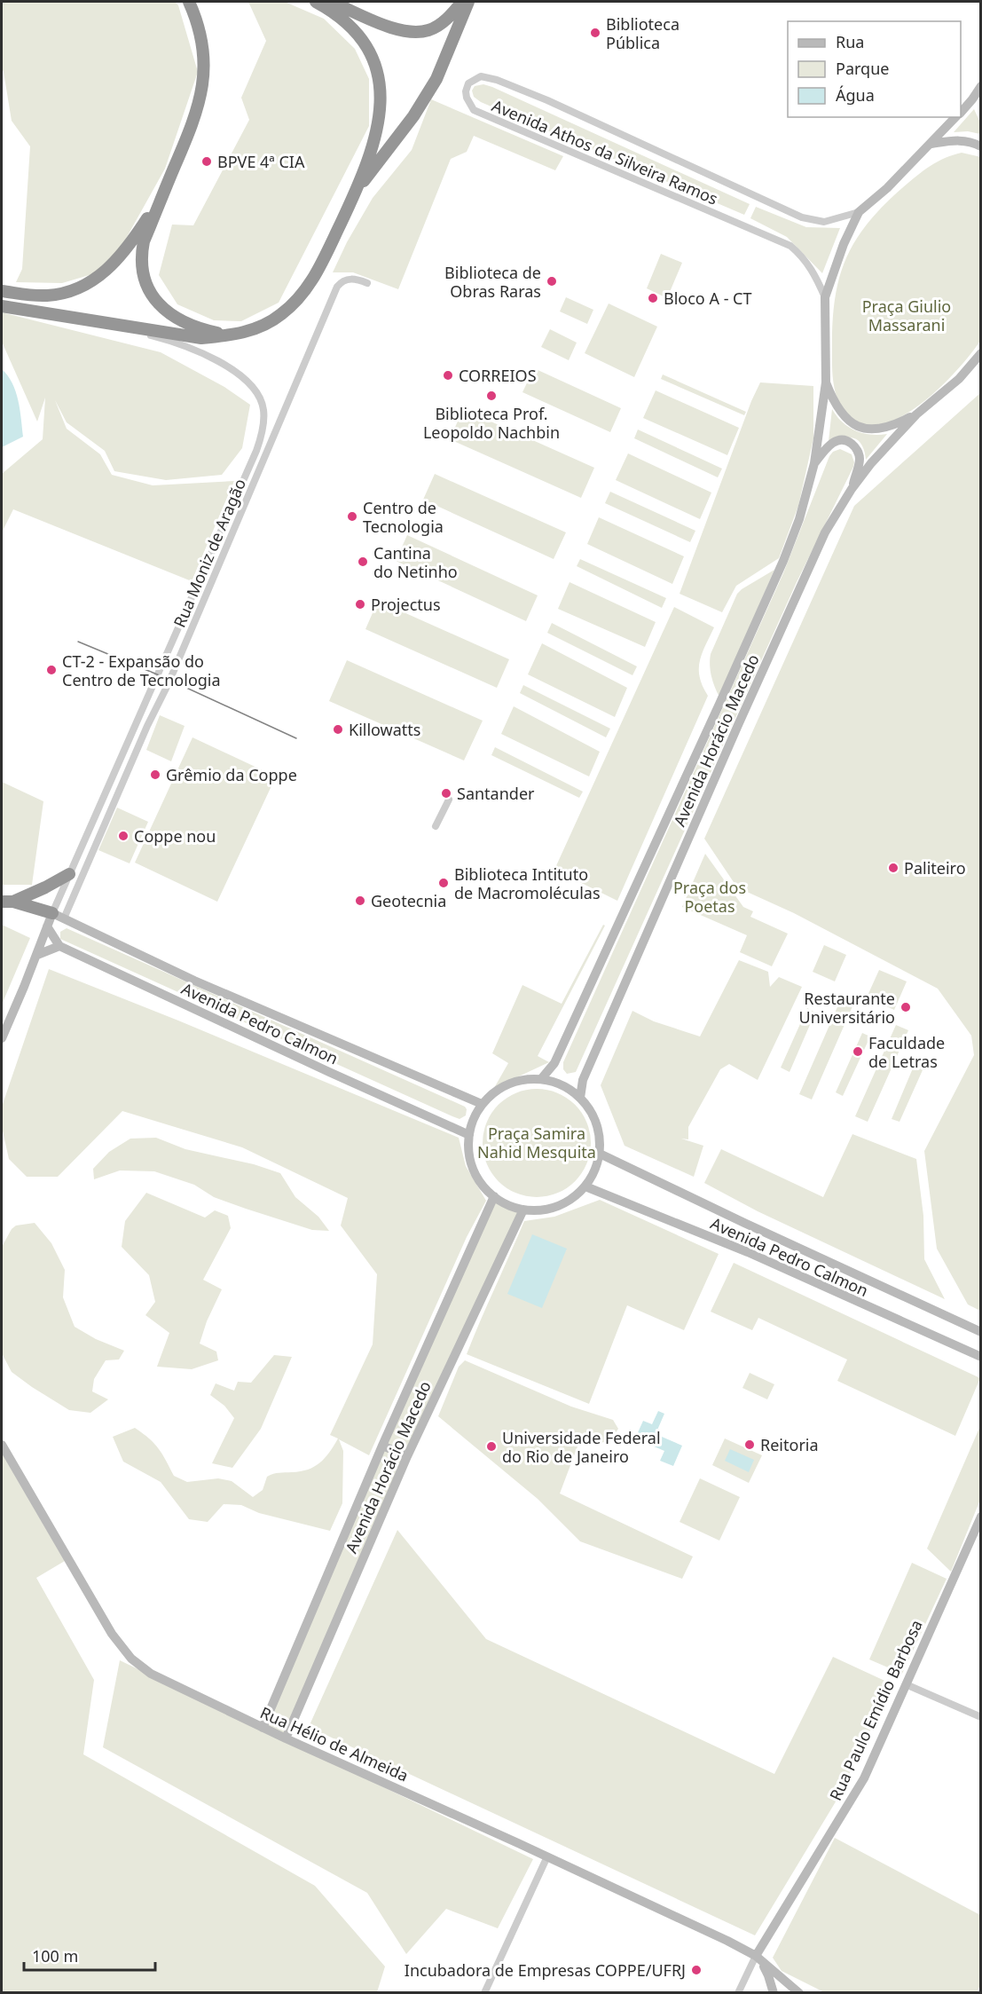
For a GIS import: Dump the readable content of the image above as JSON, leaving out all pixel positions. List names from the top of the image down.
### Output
{
  "streets": {
    "street": [
      "Avenida Athos da Silveira Ramos",
      "Rua Moniz de Aragão",
      "Avenida Horácio Macedo",
      "Avenida Pedro Calmon",
      "Rua Paulo Emídio Barbosa",
      "Rua Hélio de Almeida"
    ]
  },
  "crossings": [
    ["Rua Moniz de Aragão", "Avenida Pedro Calmon"],
    ["Avenida Horácio Macedo", "Avenida Pedro Calmon"],
    ["Avenida Horácio Macedo", "Rua Hélio de Almeida"],
    ["Rua Paulo Emídio Barbosa", "Rua Hélio de Almeida"]
  ],
  "parks": ["Praça Giulio Massarani", "Praça dos Poetas", "Praça Samira Nahid Mesquita"],
  "places": [
    "Biblioteca Pública",
    "BPVE 4ª CIA",
    "Biblioteca de Obras Raras",
    "Bloco A - CT",
    "CORREIOS",
    "Biblioteca Prof. Leopoldo Nachbin",
    "Centro de Tecnologia",
    "Cantina do Netinho",
    "Projectus",
    "CT-2 - Expansão do Centro de Tecnologia",
    "Killowatts",
    "Grêmio da Coppe",
    "Santander",
    "Coppe nou",
    "Paliteiro",
    "Biblioteca Intituto de Macromoléculas",
    "Geotecnia",
    "Restaurante Universitário",
    "Faculdade de Letras",
    "Reitoria",
    "Universidade Federal do Rio de Janeiro",
    "Incubadora de Empresas COPPE/UFRJ"
  ],
  "legend": ["Rua", "Parque", "Água"],
  "scale_bar": "100 m"
}
